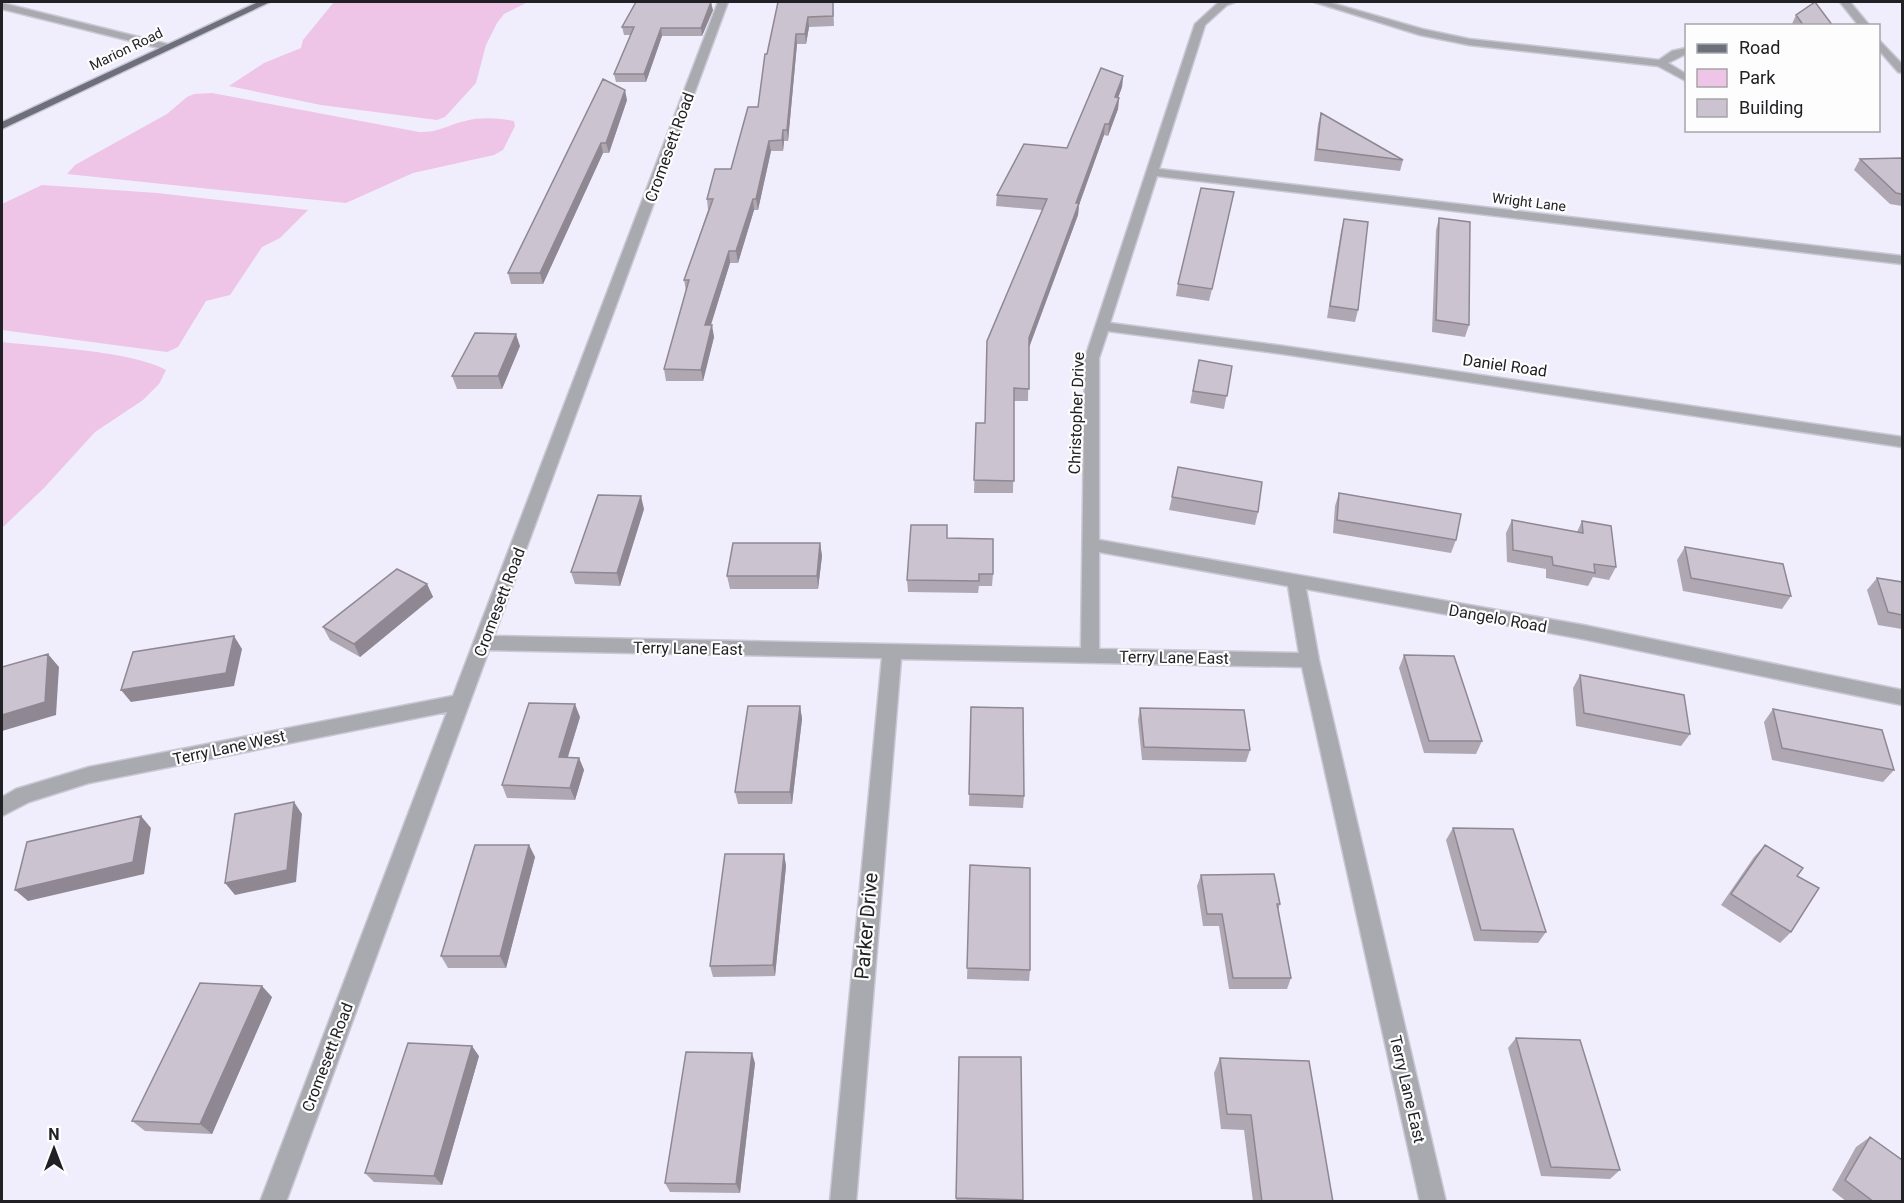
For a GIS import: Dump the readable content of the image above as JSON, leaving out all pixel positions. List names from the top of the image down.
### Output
{
  "streets": {
    "main road": ["Marion Road"],
    "street": [
      "Cromesett Road",
      "Wright Lane",
      "Daniel Road",
      "Christopher Drive",
      "Dangelo Road",
      "Terry Lane East",
      "Terry Lane West",
      "Parker Drive"
    ]
  },
  "crossings": [
    ["Cromesett Road", "Terry Lane East"],
    ["Cromesett Road", "Terry Lane West"],
    ["Wright Lane", "Christopher Drive"],
    ["Daniel Road", "Christopher Drive"],
    ["Christopher Drive", "Dangelo Road"],
    ["Christopher Drive", "Terry Lane East"],
    ["Terry Lane East", "Parker Drive"]
  ],
  "legend": ["Road", "Park", "Building"],
  "north": "top"
}
